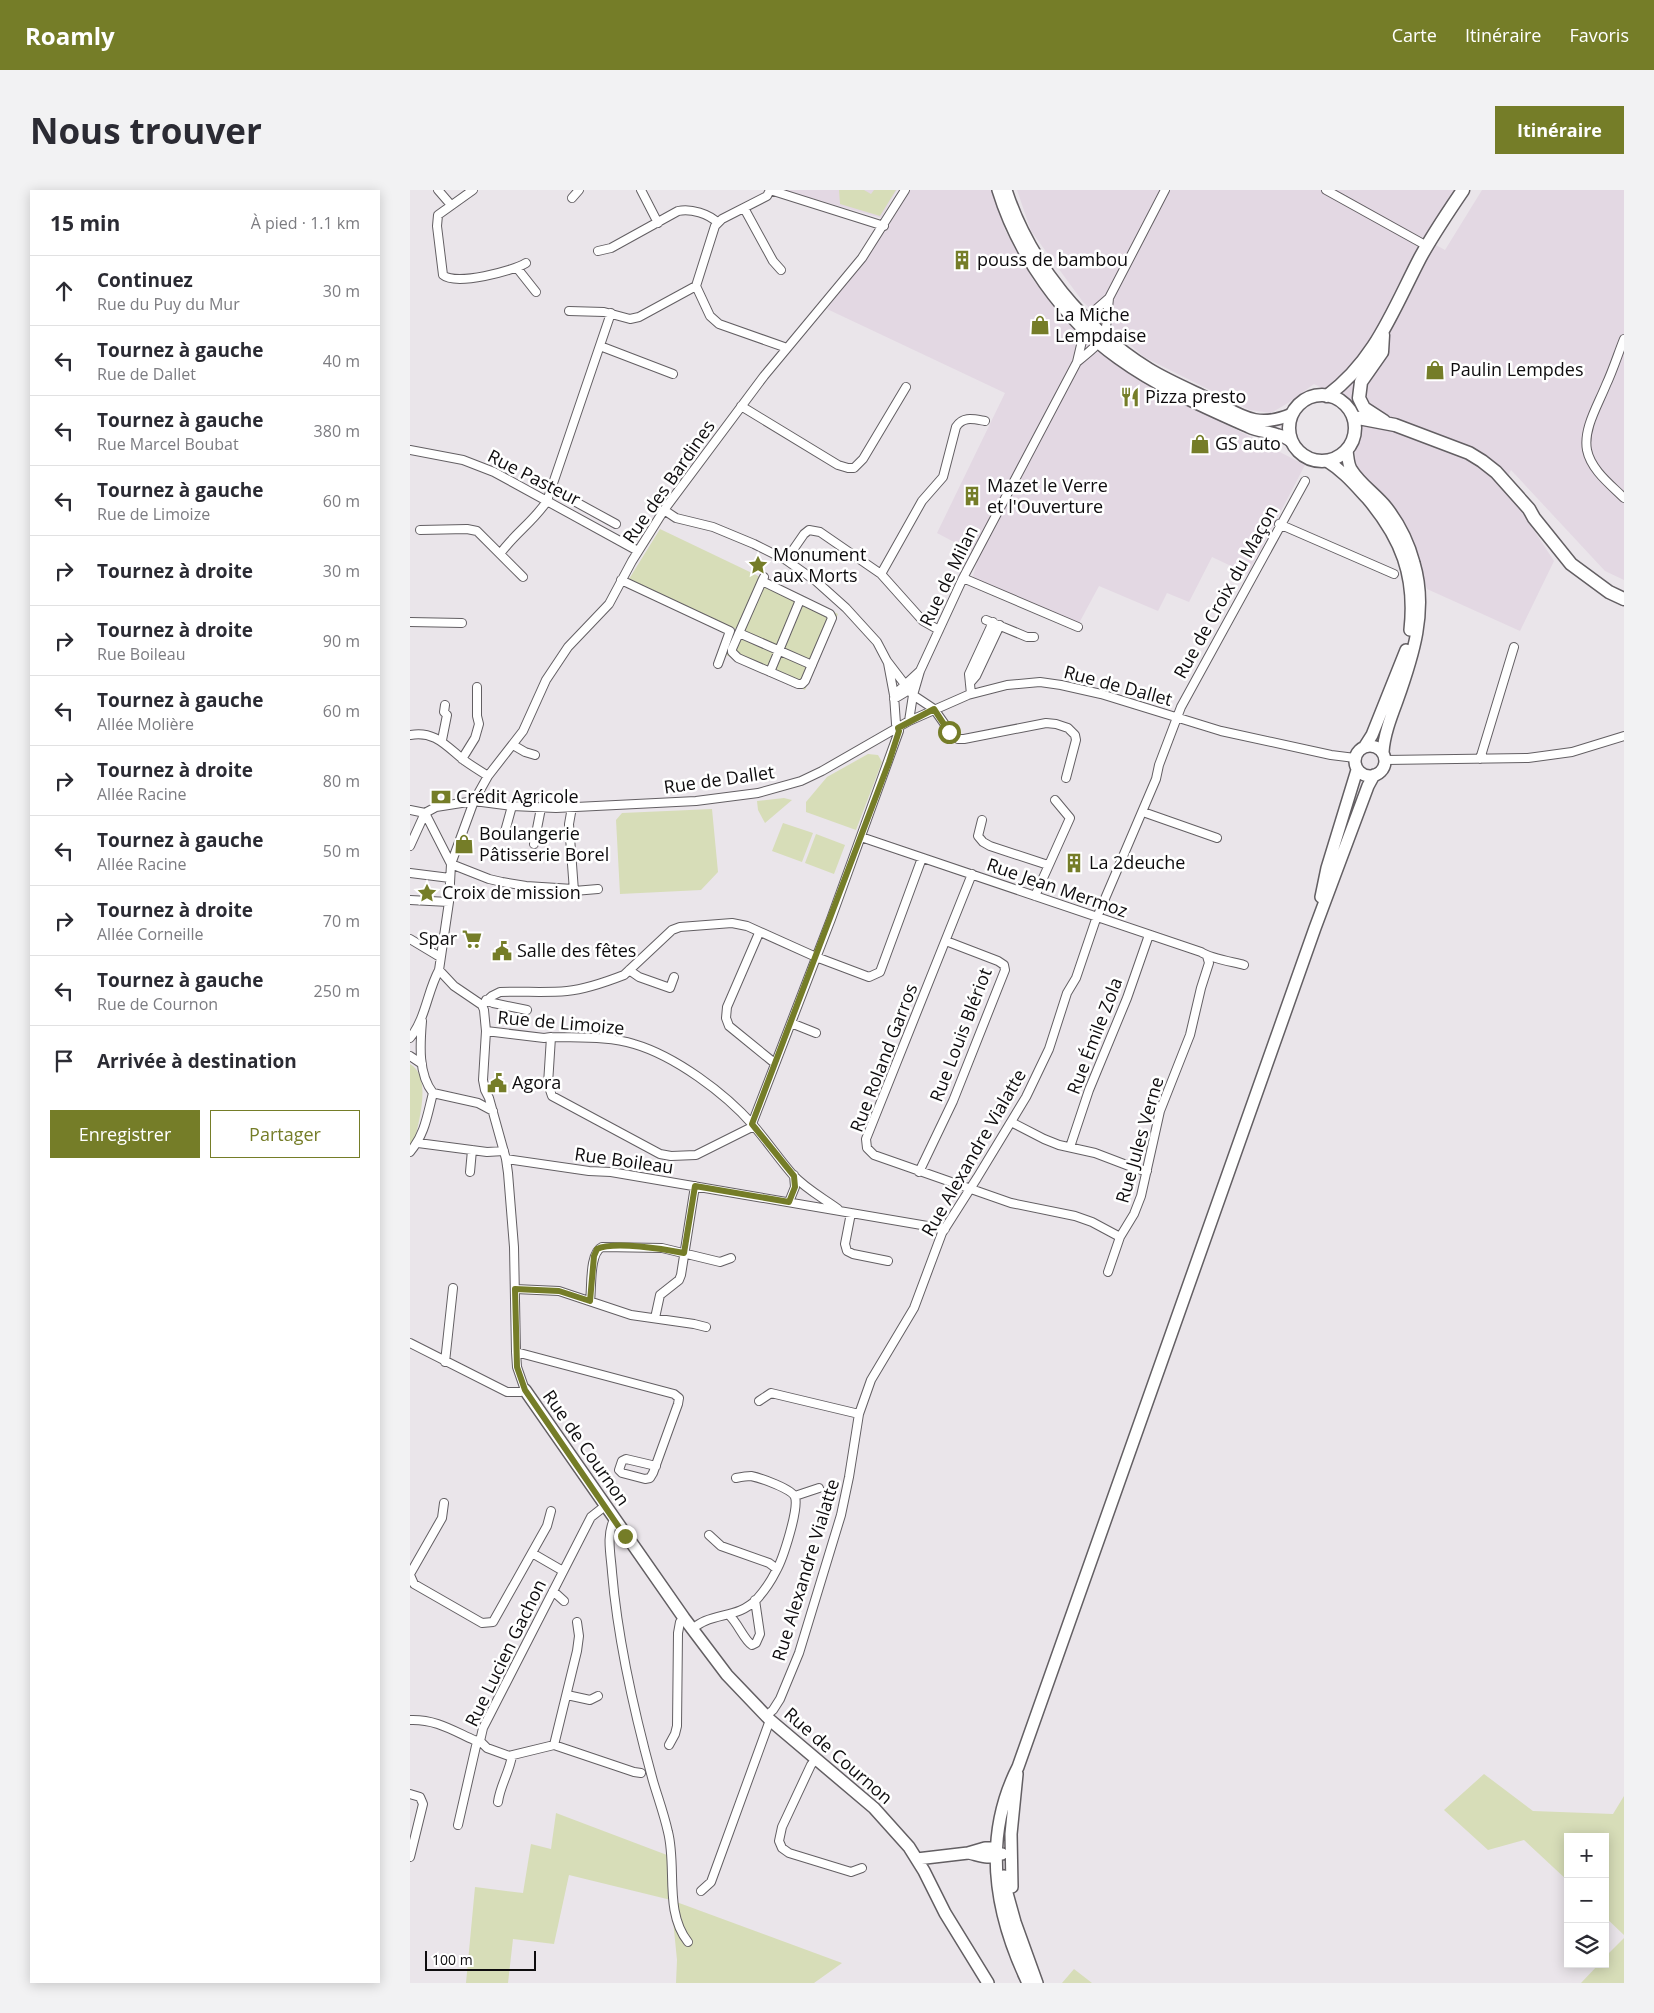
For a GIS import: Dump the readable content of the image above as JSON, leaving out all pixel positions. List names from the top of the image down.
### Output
{
  "streets": {
    "main road": ["Rue de Cournon"],
    "street": [
      "Rue Pasteur",
      "Rue des Bardines",
      "Rue de Milan",
      "Rue de Croix du Maçon",
      "Rue de Dallet",
      "Rue Jean Mermoz",
      "Rue de Limoize",
      "Rue Louis Blériot",
      "Rue Émile Zola",
      "Rue Roland Garros",
      "Rue Jules Verne",
      "Rue Alexandre Vialatte",
      "Rue Boileau",
      "Rue Lucien Gachon"
    ]
  },
  "crossings": [
    ["Rue Pasteur", "Rue des Bardines"],
    ["Rue des Bardines", "Rue de Dallet"],
    ["Rue de Milan", "Rue de Dallet"],
    ["Rue de Croix du Maçon", "Rue de Dallet"],
    ["Rue de Croix du Maçon", "Rue Alexandre Vialatte"],
    ["Rue de Dallet", "Rue Alexandre Vialatte"],
    ["Rue Jean Mermoz", "Rue Émile Zola"],
    ["Rue Jean Mermoz", "Rue Roland Garros"],
    ["Rue Jean Mermoz", "Rue Jules Verne"],
    ["Rue Jean Mermoz", "Rue Alexandre Vialatte"],
    ["Rue de Limoize", "Rue Boileau"],
    ["Rue Louis Blériot", "Rue Roland Garros"],
    ["Rue Roland Garros", "Rue Jules Verne"],
    ["Rue Roland Garros", "Rue Alexandre Vialatte"],
    ["Rue Alexandre Vialatte", "Rue Boileau"],
    ["Rue Alexandre Vialatte", "Rue de Cournon"],
    ["Rue Boileau", "Rue de Cournon"],
    ["Rue de Cournon", "Rue Lucien Gachon"]
  ],
  "places": {
    "building": ["pouss de bambou", "Mazet le Verre et l'Ouverture", "La 2deuche"],
    "shop": [
      "La Miche Lempdaise",
      "Paulin Lempdes",
      "GS auto",
      "Boulangerie Pâtisserie Borel"
    ],
    "restaurant": ["Pizza presto"],
    "place": ["Monument aux Morts", "Croix de mission"],
    "bank": ["Crédit Agricole"],
    "supermarket": ["Spar"],
    "public building": ["Salle des fêtes", "Agora"]
  },
  "scale_bar": "100 m",
  "page": {
    "header": "Roamly",
    "nav": ["Carte", "Itinéraire", "Favoris"],
    "buttons": [
      "Itinéraire",
      ["Enregistrer", "Partager"]
    ],
    "title": "Nous trouver",
    "heading": ["15 min", "À pied · 1.1 km"],
    "list": [
      ["Continuez", "Rue du Puy du Mur", "30 m"],
      ["Tournez à gauche", "Rue de Dallet", "40 m"],
      ["Tournez à gauche", "Rue Marcel Boubat", "380 m"],
      ["Tournez à gauche", "Rue de Limoize", "60 m"],
      ["Tournez à droite", "30 m"],
      ["Tournez à droite", "Rue Boileau", "90 m"],
      ["Tournez à gauche", "Allée Molière", "60 m"],
      ["Tournez à droite", "Allée Racine", "80 m"],
      ["Tournez à gauche", "Allée Racine", "50 m"],
      ["Tournez à droite", "Allée Corneille", "70 m"],
      ["Tournez à gauche", "Rue de Cournon", "250 m"],
      "Arrivée à destination"
    ],
    "map_buttons": ["+", "−"],
    "scale": "100 m"
  }
}
